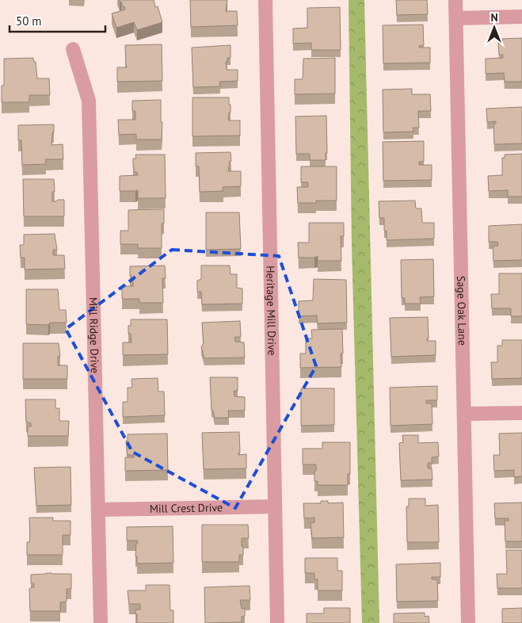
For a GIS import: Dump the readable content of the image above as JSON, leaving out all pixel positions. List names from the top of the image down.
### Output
{
  "streets": {
    "street": [
      "Heritage Mill Drive",
      "Sage Oak Lane",
      "Mill Ridge Drive",
      "Mill Crest Drive"
    ]
  },
  "crossings": [
    ["Heritage Mill Drive", "Mill Crest Drive"],
    ["Mill Ridge Drive", "Mill Crest Drive"]
  ],
  "scale_bar": "50 m",
  "north": "top"
}
